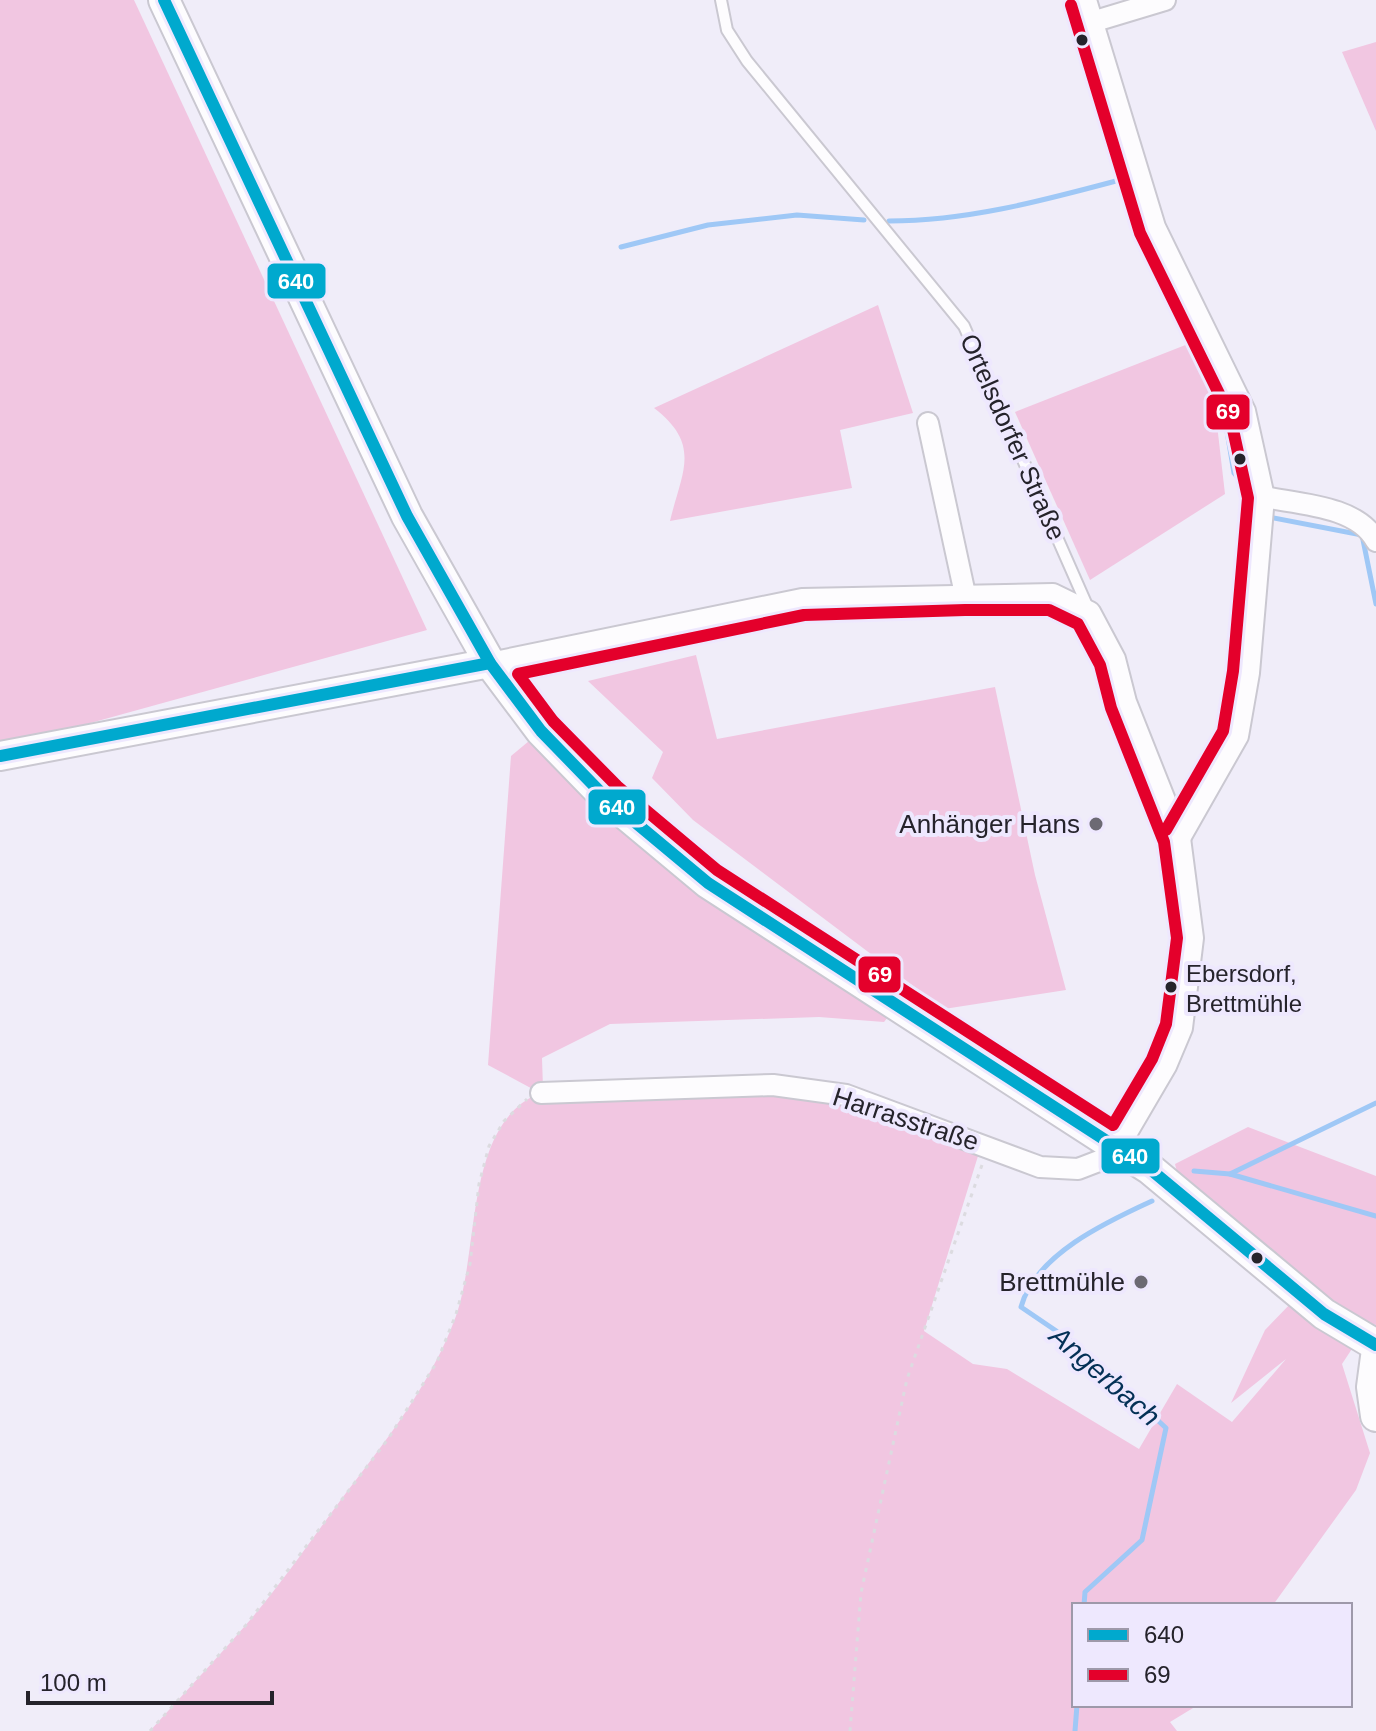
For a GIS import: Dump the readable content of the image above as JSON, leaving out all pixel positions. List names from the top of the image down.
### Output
{
  "streets": {
    "street": ["Ortelsdorfer Straße", "Harrasstraße"]
  },
  "crossings": [
    ["Ortelsdorfer Straße", "Harrasstraße"]
  ],
  "water": ["Angerbach"],
  "places": ["Anhänger Hans", "Ebersdorf, Brettmühle", "Brettmühle"],
  "lines": ["transit line 640", "transit line 69"],
  "legend": ["640", "69"],
  "scale_bar": "100 m"
}
